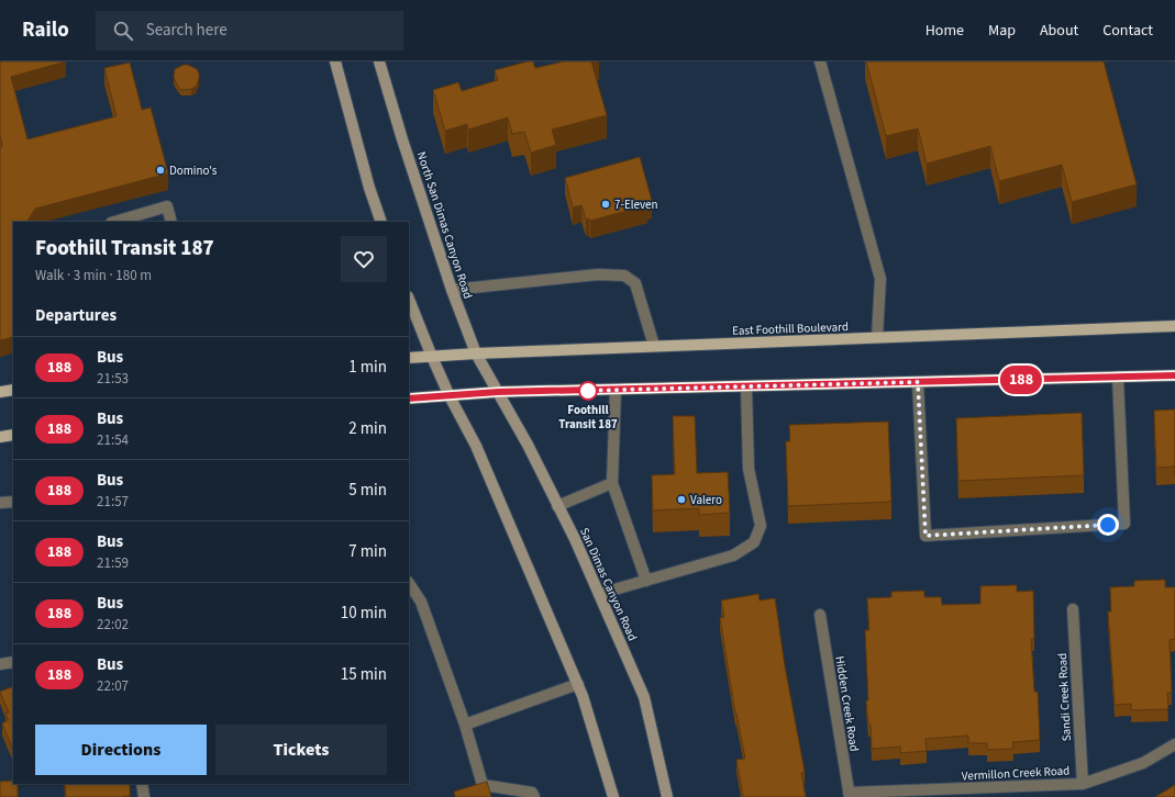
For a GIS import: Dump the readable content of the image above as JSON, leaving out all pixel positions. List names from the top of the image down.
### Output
{
  "streets": {
    "main road": ["East Foothill Boulevard"],
    "street": [
      "North San Dimas Canyon Road",
      "San Dimas Canyon Road",
      "Sandi Creek Road",
      "Hidden Creek Road",
      "Vermillon Creek Road"
    ]
  },
  "crossings": [
    ["North San Dimas Canyon Road", "East Foothill Boulevard"],
    ["North San Dimas Canyon Road", "San Dimas Canyon Road"],
    ["Sandi Creek Road", "Vermillon Creek Road"],
    ["Hidden Creek Road", "Vermillon Creek Road"]
  ],
  "places": [
    "Domino's",
    "7-Eleven",
    "Foothill Transit 187",
    "Valero"
  ],
  "lines": ["bus line 188"],
  "page": {
    "header": "Railo",
    "search": "Search here",
    "nav": [
      "Home",
      "Map",
      "About",
      "Contact"
    ],
    "on_map": "188",
    "heading": [
      ["Foothill Transit 187", "Walk · 3 min · 180 m"],
      "Departures"
    ],
    "list": [
      {
        "mark": "188",
        "name": "Bus",
        "note": "21:53",
        "value": "1 min"
      },
      {
        "mark": "188",
        "name": "Bus",
        "note": "21:54",
        "value": "2 min"
      },
      {
        "mark": "188",
        "name": "Bus",
        "note": "21:57",
        "value": "5 min"
      },
      {
        "mark": "188",
        "name": "Bus",
        "note": "21:59",
        "value": "7 min"
      },
      {
        "mark": "188",
        "name": "Bus",
        "note": "22:02",
        "value": "10 min"
      },
      {
        "mark": "188",
        "name": "Bus",
        "note": "22:07",
        "value": "15 min"
      }
    ],
    "buttons": ["Directions", "Tickets"]
  }
}
